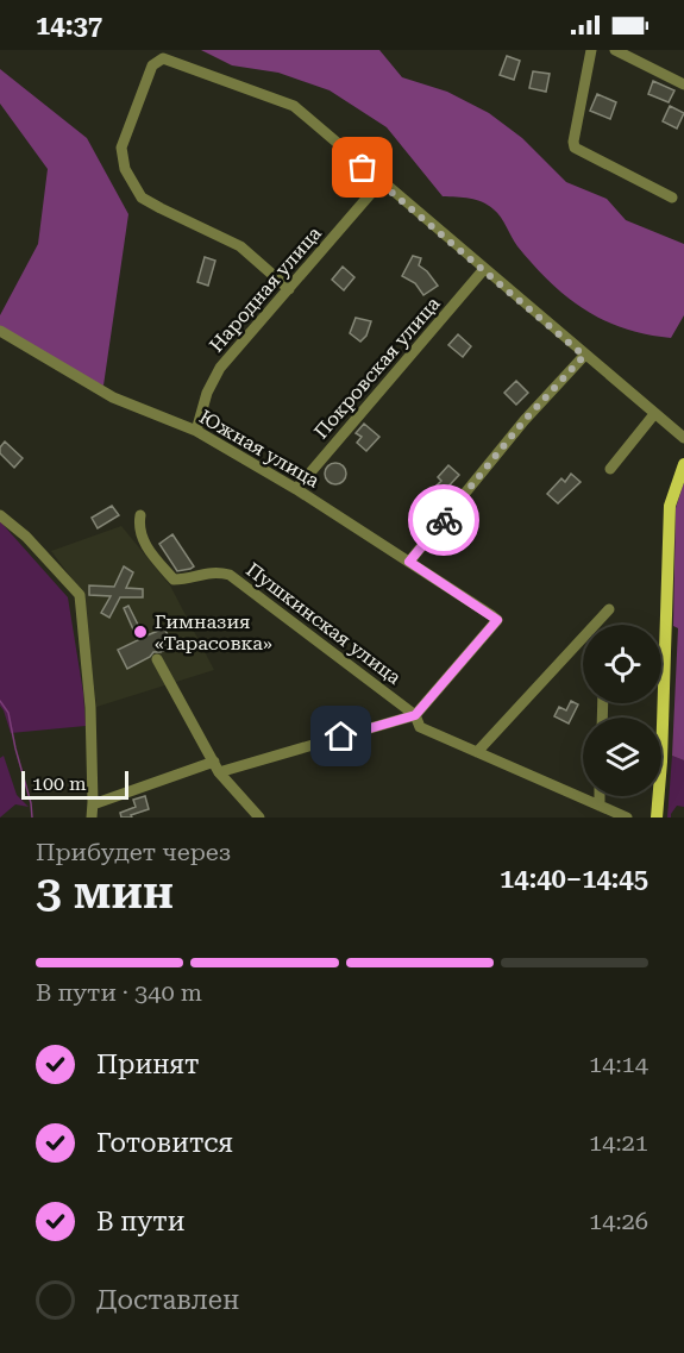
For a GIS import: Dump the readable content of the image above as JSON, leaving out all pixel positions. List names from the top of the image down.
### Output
{
  "streets": {
    "street": [
      "Народная улица",
      "Покровская улица",
      "Южная улица",
      "Пушкинская улица"
    ]
  },
  "crossings": [
    ["Народная улица", "Южная улица"],
    ["Покровская улица", "Южная улица"],
    ["Южная улица", "Пушкинская улица"]
  ],
  "places": ["Гимназия «Тарасовка»"],
  "scale_bar": "100 m",
  "page": {
    "status": "14:37",
    "scale": "100 m",
    "heading": ["3 мин", "Прибудет через", "14:40–14:45"],
    "bar": "В пути · 340 m",
    "list": [
      ["Принят", "14:14"],
      ["Готовится", "14:21"],
      ["В пути", "14:26"],
      "Доставлен"
    ]
  }
}
